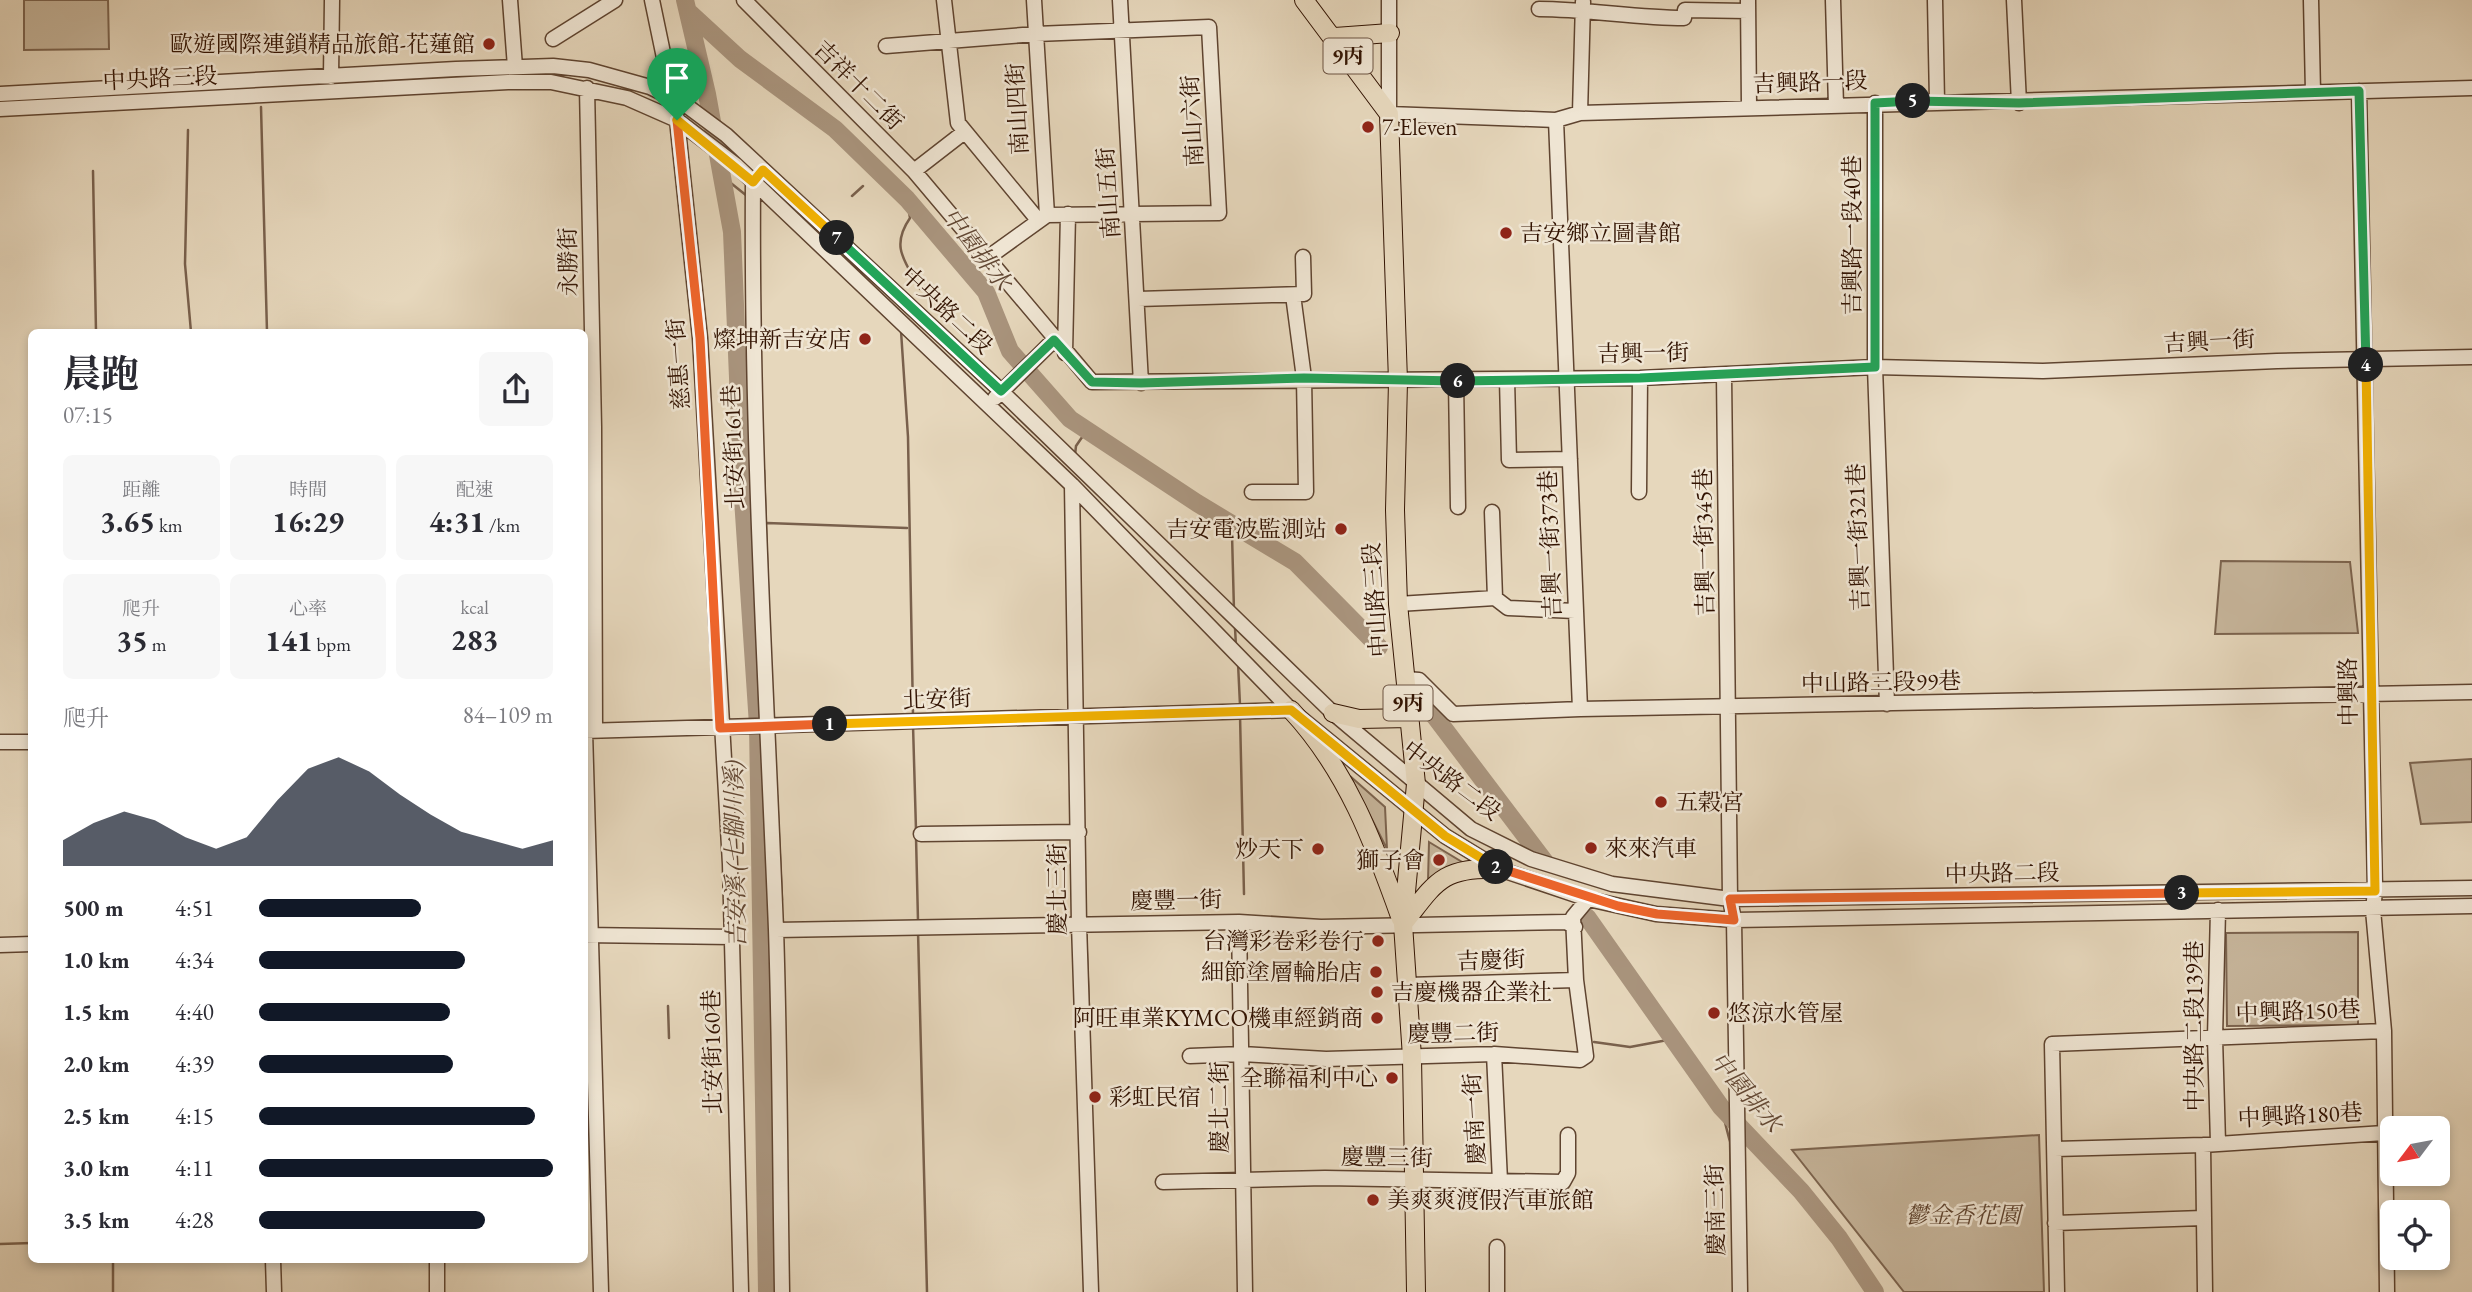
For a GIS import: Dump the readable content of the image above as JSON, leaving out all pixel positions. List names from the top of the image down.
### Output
{
  "streets": {
    "main road": ["9丙", "中山路三段"],
    "street": [
      "中央路三段",
      "吉興路一段",
      "吉祥十二街",
      "南山四街",
      "南山六街",
      "南山五街",
      "吉興路一段40巷",
      "永勝街",
      "中央路二段",
      "吉興一街",
      "慈惠一街",
      "北安街161巷",
      "吉興一街321巷",
      "吉興一街345巷",
      "吉興一街373巷",
      "中山路三段99巷",
      "中興路",
      "北安街",
      "慶北三街",
      "慶豐一街",
      "吉慶街",
      "中興路150巷",
      "中央路二段139巷",
      "慶豐二街",
      "北安街160巷",
      "慶北二街",
      "中興路180巷",
      "慶南一街",
      "慶豐三街",
      "慶南三街"
    ]
  },
  "crossings": [
    ["9丙", "吉興路一段"],
    ["9丙", "中山路三段"],
    ["中央路三段", "永勝街"],
    ["中央路三段", "中央路二段"],
    ["中央路三段", "慈惠一街"],
    ["吉興路一段", "吉興路一段40巷"],
    ["吉興路一段", "吉興一街373巷"],
    ["吉興路一段", "中山路三段"],
    ["吉興路一段", "中興路"],
    ["吉祥十二街", "吉興一街"],
    ["南山六街", "南山五街"],
    ["南山五街", "吉興一街"],
    ["吉興路一段40巷", "吉興一街"],
    ["吉興路一段40巷", "吉興一街321巷"],
    ["永勝街", "北安街"],
    ["中央路二段", "北安街161巷"],
    ["中央路二段", "吉興一街345巷"],
    ["中央路二段", "中山路三段"],
    ["中央路二段", "中興路"],
    ["中央路二段", "北安街"],
    ["中央路二段", "慶北三街"],
    ["中央路二段", "中央路二段139巷"],
    ["中央路二段", "慶南三街"],
    ["吉興一街", "吉興一街321巷"],
    ["吉興一街", "吉興一街345巷"],
    ["吉興一街", "吉興一街373巷"],
    ["吉興一街", "中山路三段"],
    ["吉興一街", "中興路"],
    ["慈惠一街", "北安街"],
    ["慈惠一街", "北安街160巷"],
    ["北安街161巷", "北安街"],
    ["北安街161巷", "慶豐一街"],
    ["吉興一街321巷", "中山路三段99巷"],
    ["吉興一街345巷", "中山路三段99巷"],
    ["吉興一街345巷", "慶南三街"],
    ["吉興一街373巷", "中山路三段99巷"],
    ["中山路三段", "中山路三段99巷"],
    ["中山路三段", "慶豐一街"],
    ["中山路三段", "吉慶街"],
    ["中山路三段", "慶豐二街"],
    ["中山路三段", "慶豐三街"],
    ["中山路三段99巷", "中興路"],
    ["中興路", "中興路150巷"],
    ["北安街", "慶北三街"],
    ["北安街", "北安街160巷"],
    ["慶北三街", "慶豐一街"],
    ["慶豐一街", "慶豐二街"],
    ["慶豐一街", "慶北二街"],
    ["吉慶街", "慶豐二街"],
    ["中興路150巷", "中央路二段139巷"],
    ["中興路150巷", "中興路180巷"],
    ["中央路二段139巷", "中興路180巷"],
    ["慶豐二街", "慶北二街"],
    ["慶豐二街", "慶南一街"],
    ["慶北二街", "慶豐三街"],
    ["慶南一街", "慶豐三街"]
  ],
  "water": ["中園排水", "吉安溪 (七腳川溪)"],
  "parks": ["鬱金香花園"],
  "places": [
    "歐遊國際連鎖精品旅館-花蓮館",
    "7-Eleven",
    "吉安鄉立圖書館",
    "燦坤新吉安店",
    "吉安電波監測站",
    "五榖宮",
    "來來汽車",
    "炒天下",
    "獅子會",
    "台灣彩卷彩卷行",
    "細節塗層輪胎店",
    "吉慶機器企業社",
    "悠涼水管屋",
    "阿旺車業KYMCO機車經銷商",
    "全聯福利中心",
    "彩虹民宿",
    "美爽爽渡假汽車旅館"
  ],
  "north": "bottom left",
  "page": {
    "pins": [
      "5",
      "7",
      "4",
      "6",
      "1",
      "2",
      "3"
    ],
    "heading": ["晨跑", "07:15"],
    "stats": [
      ["距離", "3.65 km"],
      ["時間", "16:29"],
      ["配速", "4:31 /km"],
      ["爬升", "35 m"],
      ["心率", "141 bpm"],
      ["kcal", "283"]
    ],
    "chart": ["爬升", "84–109 m"],
    "list": [
      {
        "name": "500 m",
        "note": "4:51"
      },
      {
        "name": "1.0 km",
        "note": "4:34"
      },
      {
        "name": "1.5 km",
        "note": "4:40"
      },
      {
        "name": "2.0 km",
        "note": "4:39"
      },
      {
        "name": "2.5 km",
        "note": "4:15"
      },
      {
        "name": "3.0 km",
        "note": "4:11"
      },
      {
        "name": "3.5 km",
        "note": "4:28"
      }
    ]
  }
}
